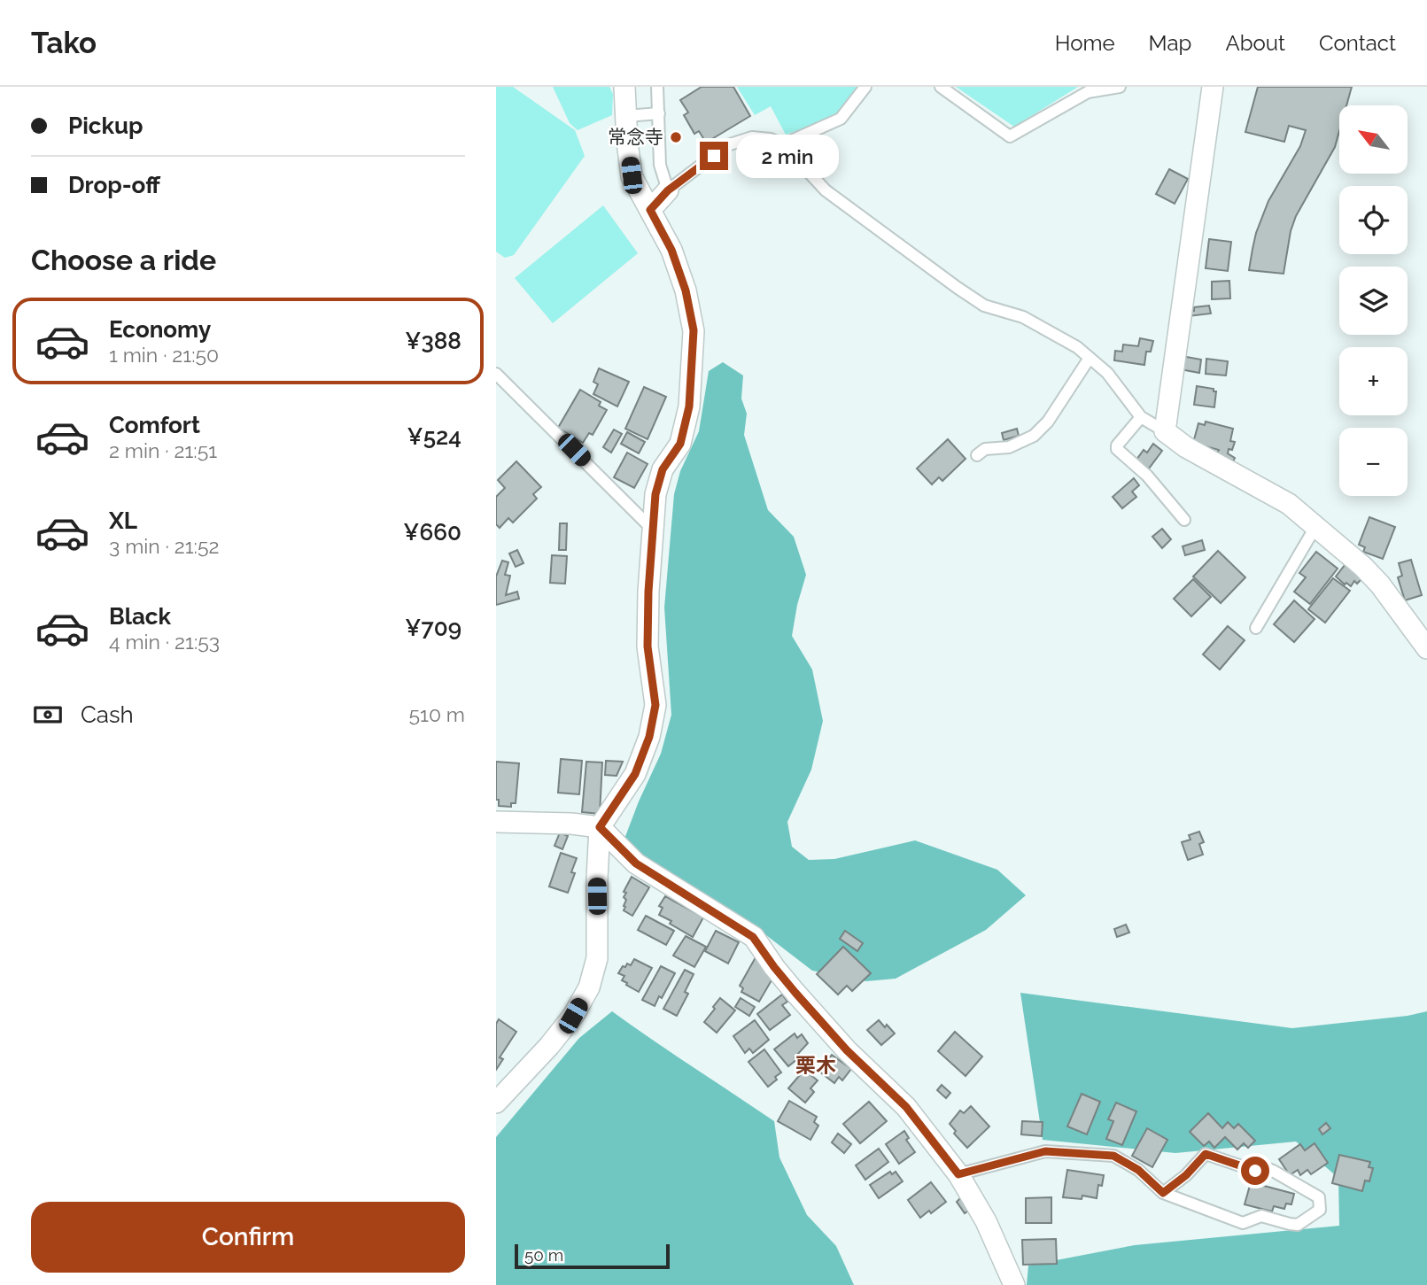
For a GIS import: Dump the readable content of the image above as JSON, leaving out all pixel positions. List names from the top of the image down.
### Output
{
  "districts": ["栗木"],
  "places": ["常念寺"],
  "scale_bar": "50 m",
  "north": "top left",
  "page": {
    "header": "Tako",
    "nav": [
      "Home",
      "Map",
      "About",
      "Contact"
    ],
    "banner": ["Pickup", "Drop-off"],
    "map_buttons": ["+", "−"],
    "bubble": "2 min",
    "heading": "Choose a ride",
    "list": [
      {
        "name": "Economy",
        "note": "1 min · 21:50",
        "value": "¥388"
      },
      {
        "name": "Comfort",
        "note": "2 min · 21:51",
        "value": "¥524"
      },
      {
        "name": "XL",
        "note": "3 min · 21:52",
        "value": "¥660"
      },
      {
        "name": "Black",
        "note": "4 min · 21:53",
        "value": "¥709"
      }
    ],
    "pay": ["Cash", "510 m"],
    "buttons": "Confirm",
    "scale": "50 m"
  }
}
